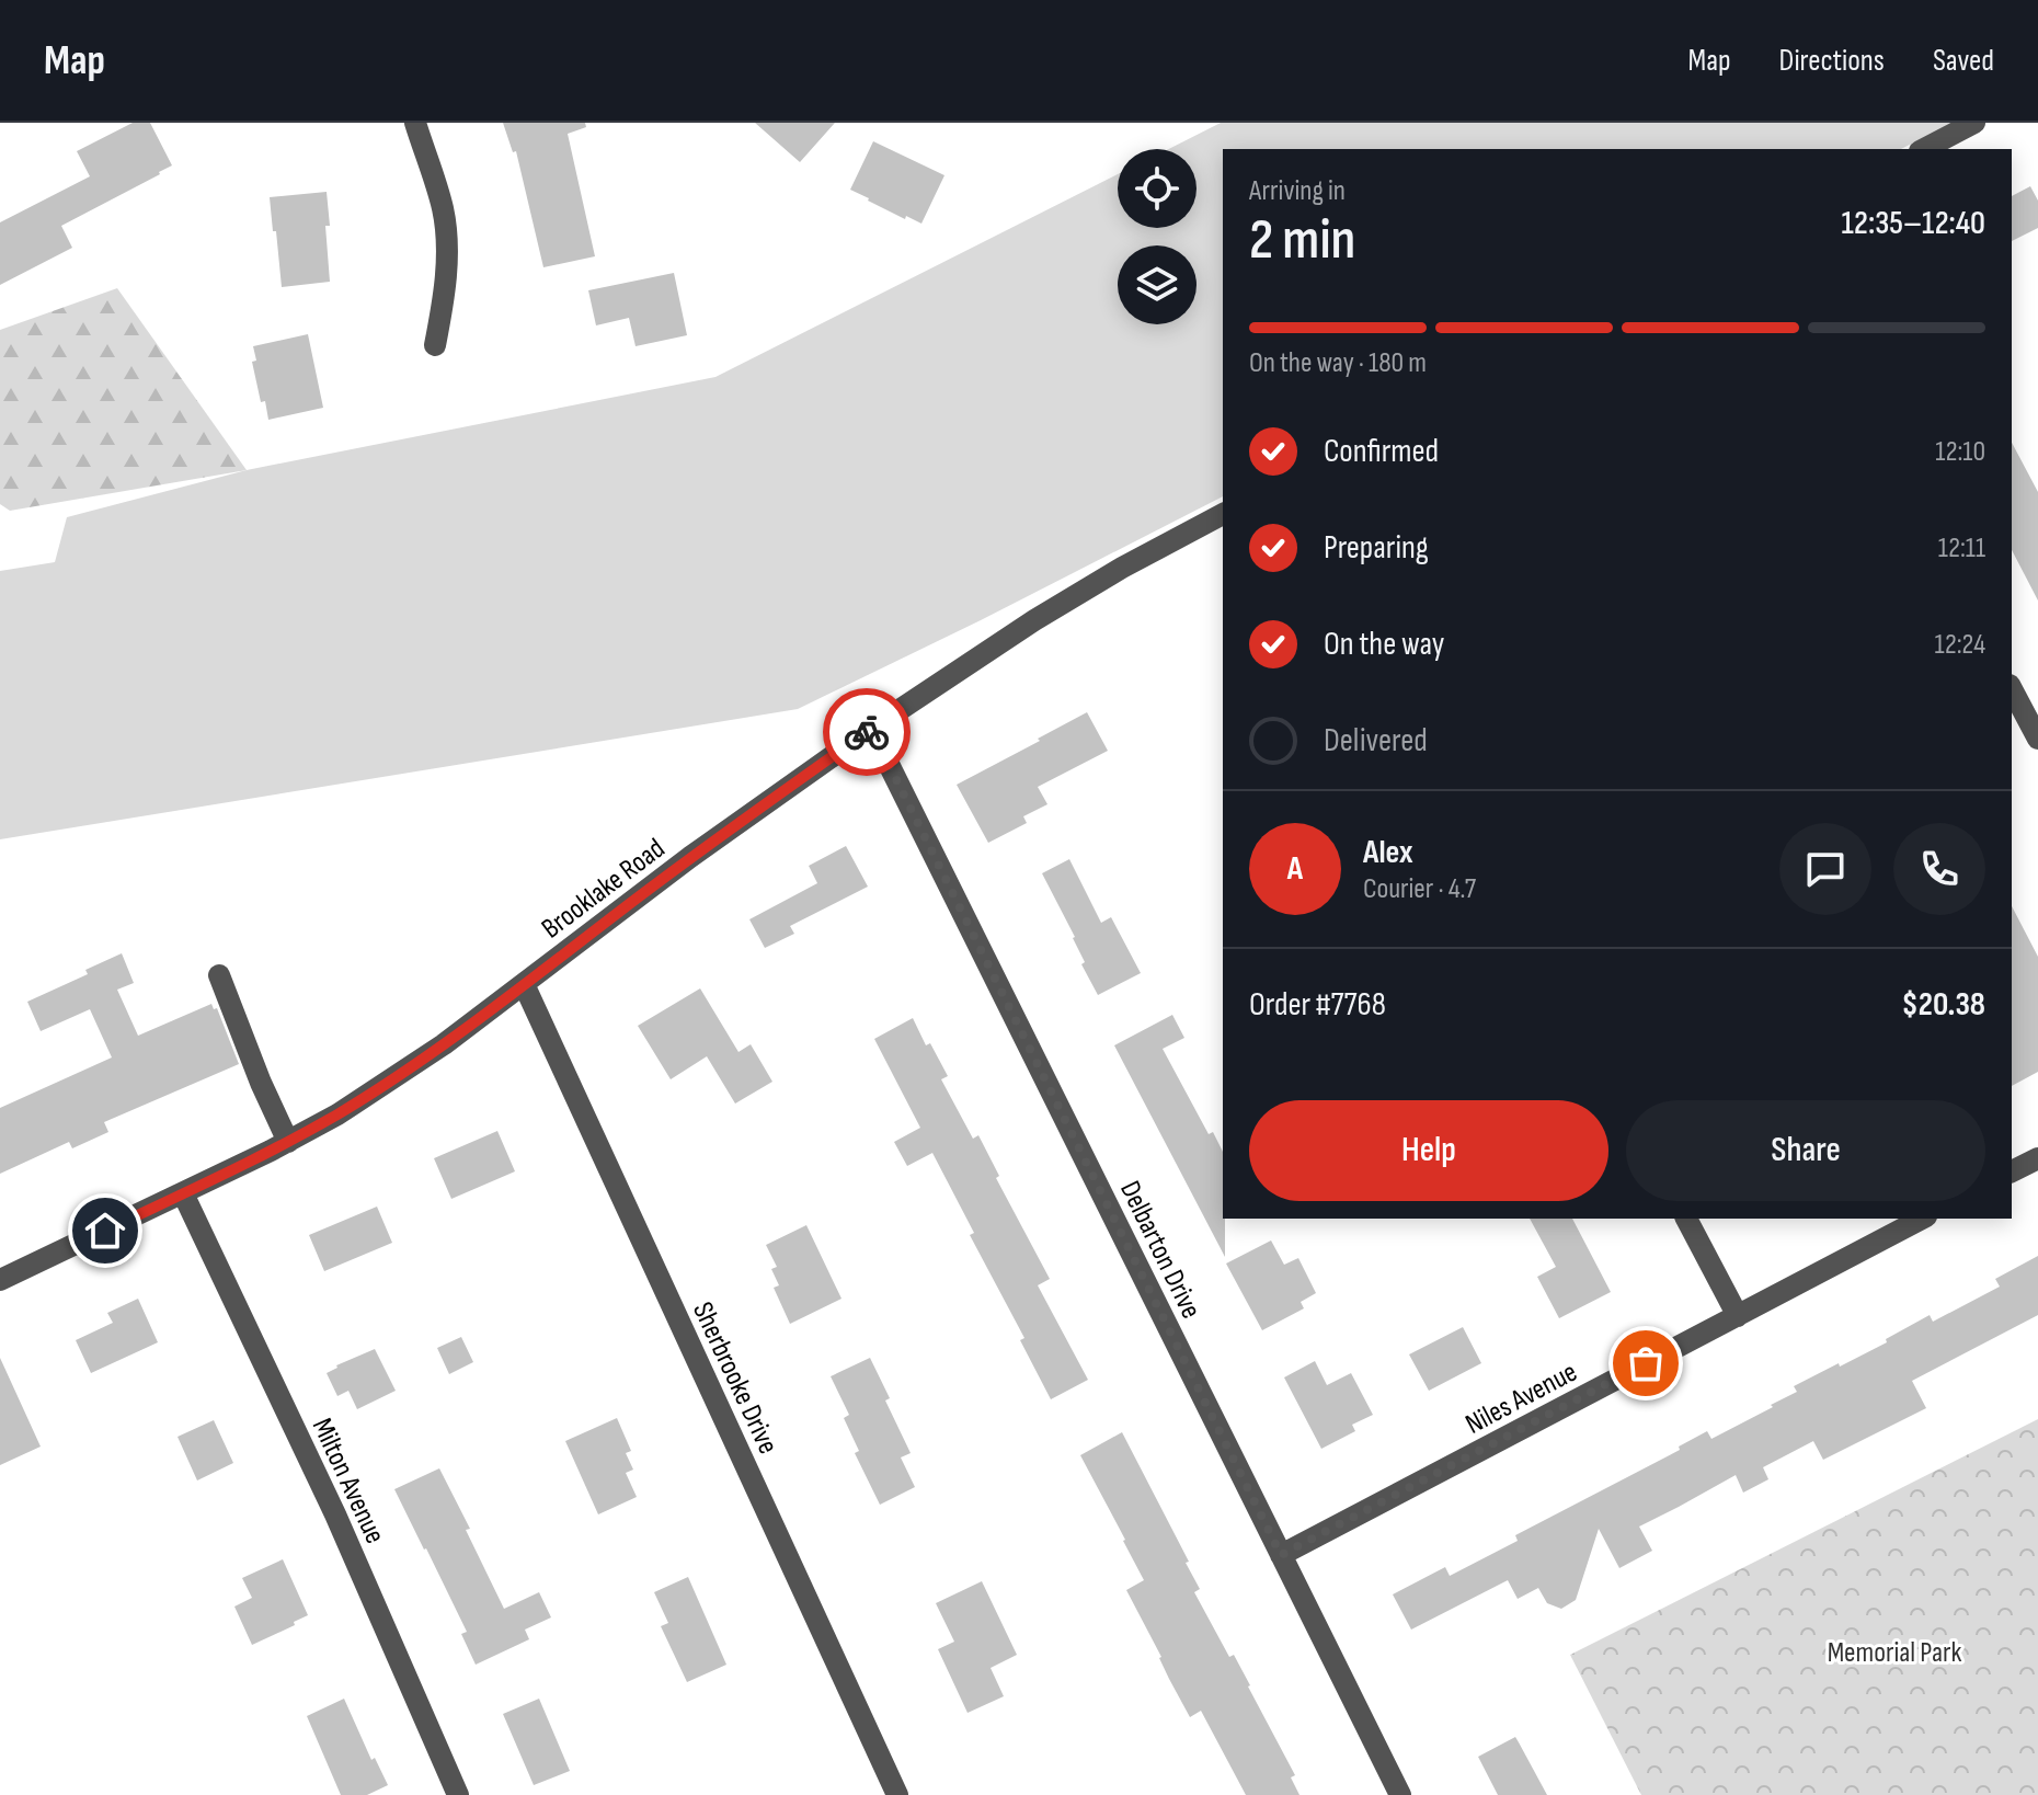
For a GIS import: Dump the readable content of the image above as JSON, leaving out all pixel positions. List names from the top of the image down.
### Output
{
  "streets": {
    "street": [
      "Brooklake Road",
      "Delbarton Drive",
      "Sherbrooke Drive",
      "Niles Avenue",
      "Milton Avenue"
    ]
  },
  "crossings": [
    ["Brooklake Road", "Delbarton Drive"],
    ["Brooklake Road", "Sherbrooke Drive"],
    ["Brooklake Road", "Milton Avenue"],
    ["Delbarton Drive", "Niles Avenue"]
  ],
  "parks": ["Memorial Park"],
  "page": {
    "header": "Map",
    "nav": ["Map", "Directions", "Saved"],
    "heading": ["2 min", "Arriving in", "12:35–12:40"],
    "panel": [
      "Alex",
      "Courier · 4.7",
      "Order #7768",
      "$20.38"
    ],
    "bar": "On the way · 180 m",
    "list": [
      ["Confirmed", "12:10"],
      ["Preparing", "12:11"],
      ["On the way", "12:24"],
      "Delivered"
    ],
    "round": "A",
    "buttons": ["Help", "Share"]
  }
}
